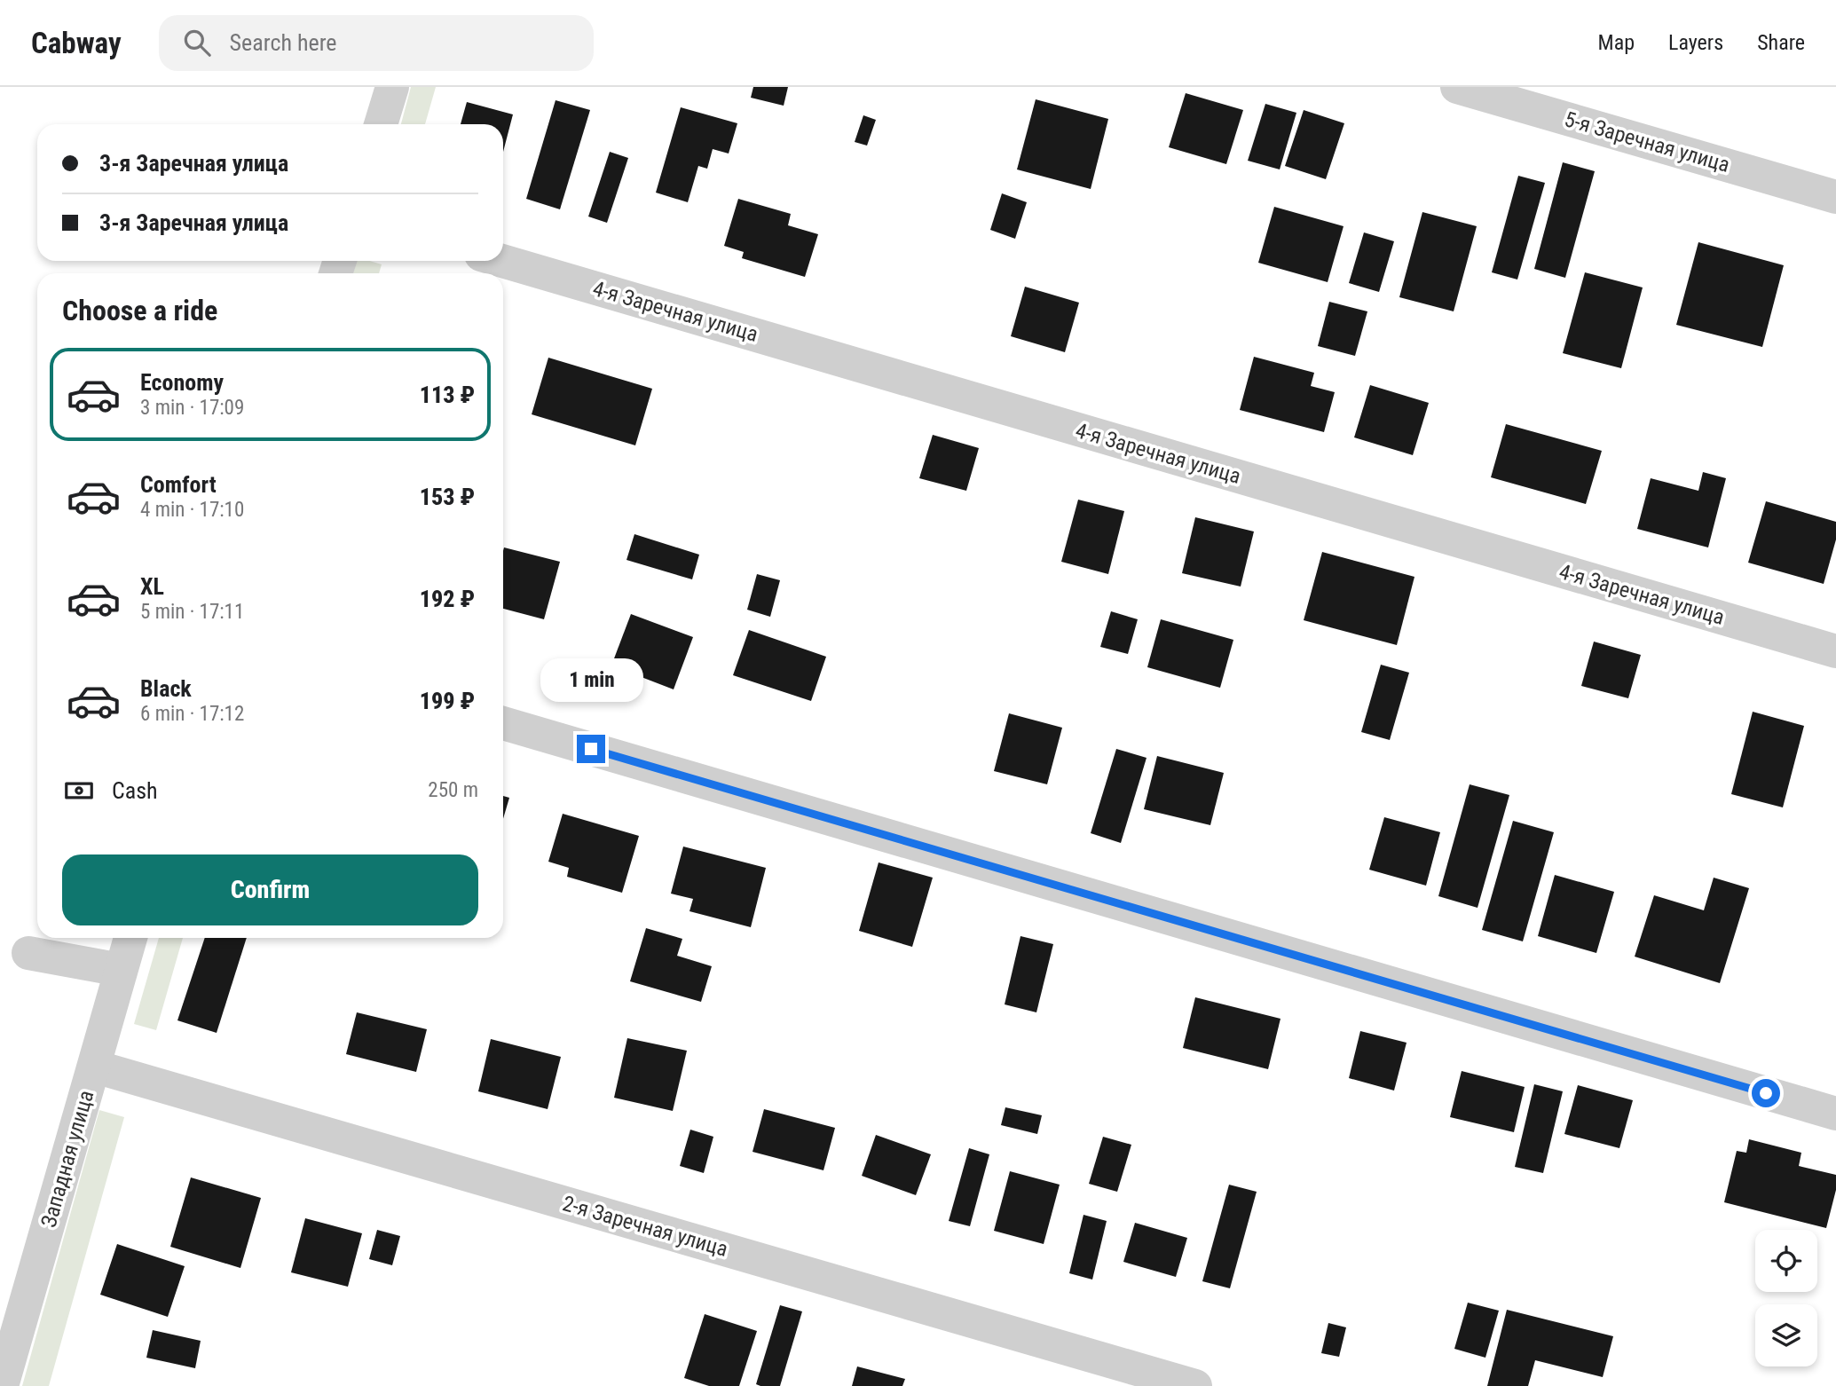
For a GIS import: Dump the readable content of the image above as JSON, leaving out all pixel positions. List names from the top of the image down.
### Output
{
  "streets": {
    "street": [
      "5-я Заречная улица",
      "4-я Заречная улица",
      "Западная улица",
      "2-я Заречная улица"
    ]
  },
  "crossings": [
    ["Западная улица", "2-я Заречная улица"]
  ],
  "page": {
    "header": "Cabway",
    "search": "Search here",
    "nav": ["Map", "Layers", "Share"],
    "banner": ["3-я Заречная улица", "3-я Заречная улица"],
    "heading": "Choose a ride",
    "list": [
      {
        "name": "Economy",
        "note": "3 min · 17:09",
        "value": "113 ₽"
      },
      {
        "name": "Comfort",
        "note": "4 min · 17:10",
        "value": "153 ₽"
      },
      {
        "name": "XL",
        "note": "5 min · 17:11",
        "value": "192 ₽"
      },
      {
        "name": "Black",
        "note": "6 min · 17:12",
        "value": "199 ₽"
      }
    ],
    "bubble": "1 min",
    "pay": ["Cash", "250 m"],
    "buttons": "Confirm"
  }
}
